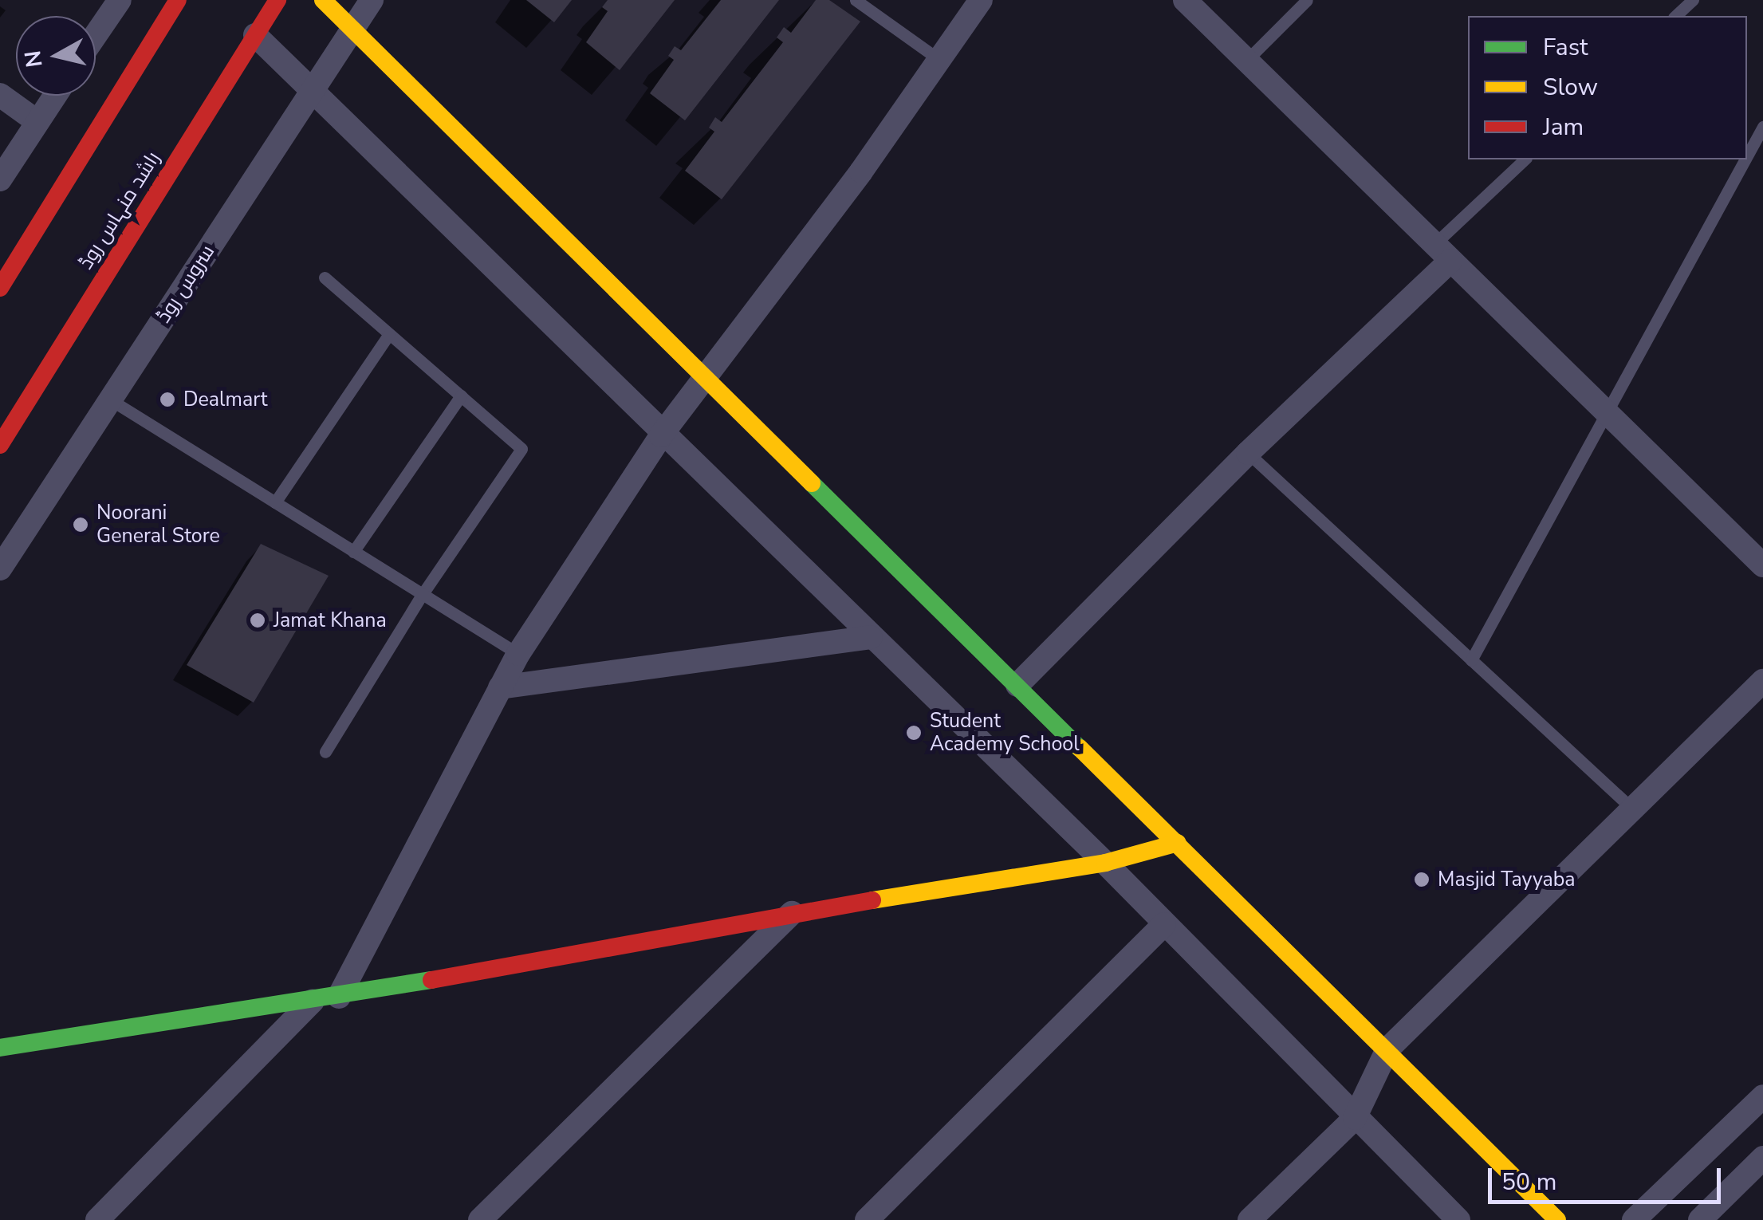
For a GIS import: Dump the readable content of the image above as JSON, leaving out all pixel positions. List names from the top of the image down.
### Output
{
  "streets": {
    "street": ["راشد منہاس روڈ", "سروس روڈ"]
  },
  "places": [
    "Dealmart",
    "Noorani General Store",
    "Jamat Khana",
    "Student Academy School",
    "Masjid Tayyaba"
  ],
  "legend": ["Fast", "Slow", "Jam"],
  "scale_bar": "50 m",
  "north": "left"
}
